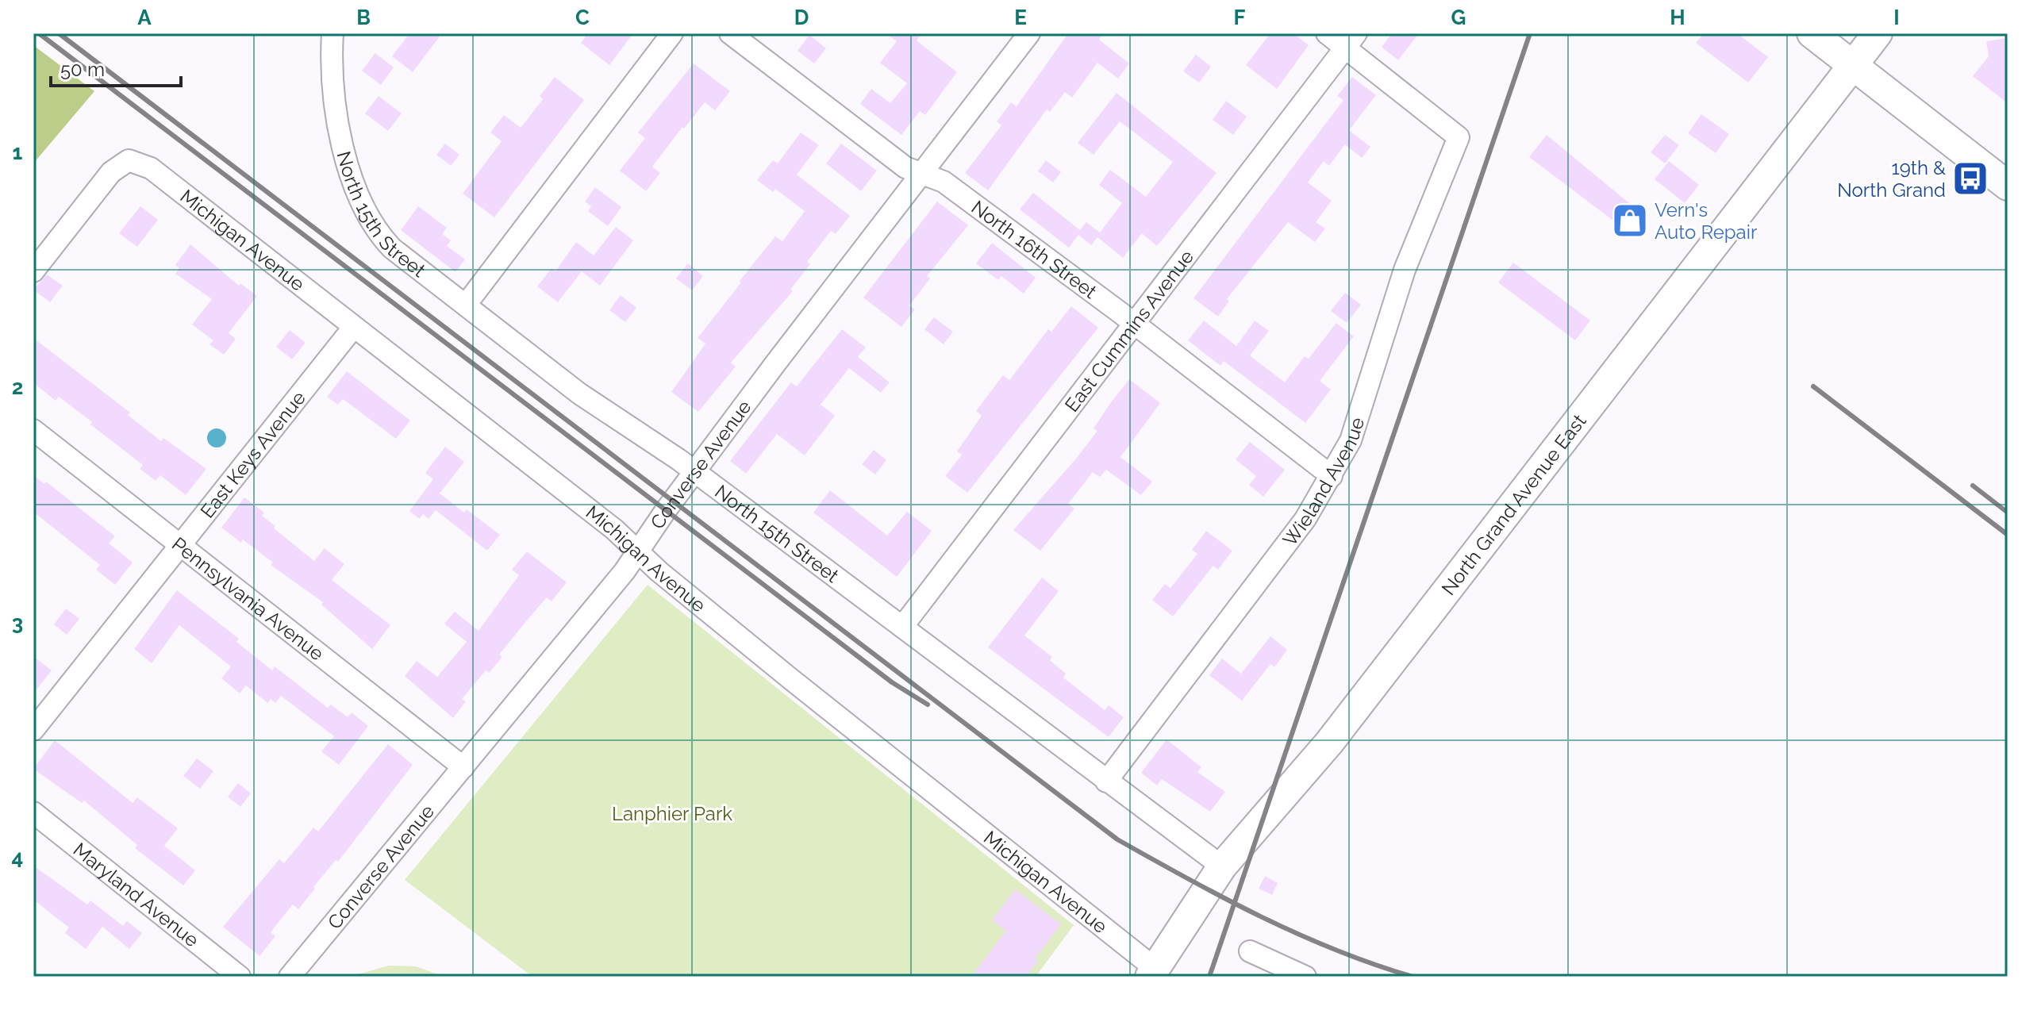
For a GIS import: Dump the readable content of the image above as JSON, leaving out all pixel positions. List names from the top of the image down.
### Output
{
  "streets": {
    "street": [
      "North 15th Street",
      "Michigan Avenue",
      "North 16th Street",
      "East Cummins Avenue",
      "East Keys Avenue",
      "Converse Avenue",
      "Wieland Avenue",
      "North Grand Avenue East",
      "Pennsylvania Avenue",
      "Maryland Avenue"
    ]
  },
  "crossings": [
    ["North 15th Street", "East Cummins Avenue"],
    ["North 15th Street", "Converse Avenue"],
    ["North 15th Street", "Wieland Avenue"],
    ["North 15th Street", "North Grand Avenue East"],
    ["Michigan Avenue", "East Keys Avenue"],
    ["Michigan Avenue", "Converse Avenue"],
    ["Michigan Avenue", "North Grand Avenue East"],
    ["North 16th Street", "East Cummins Avenue"],
    ["North 16th Street", "Converse Avenue"],
    ["North 16th Street", "Wieland Avenue"],
    ["East Cummins Avenue", "Wieland Avenue"],
    ["East Keys Avenue", "Pennsylvania Avenue"],
    ["Converse Avenue", "Pennsylvania Avenue"]
  ],
  "parks": ["Lanphier Park"],
  "places": {
    "bus stop": ["19th & North Grand"],
    "shop": ["Vern's Auto Repair"]
  },
  "scale_bar": "50 m",
  "grid": {
    "columns": [
      "A",
      "B",
      "C",
      "D",
      "E",
      "F",
      "G",
      "H",
      "I"
    ],
    "rows": [
      "1",
      "2",
      "3",
      "4"
    ]
  }
}
